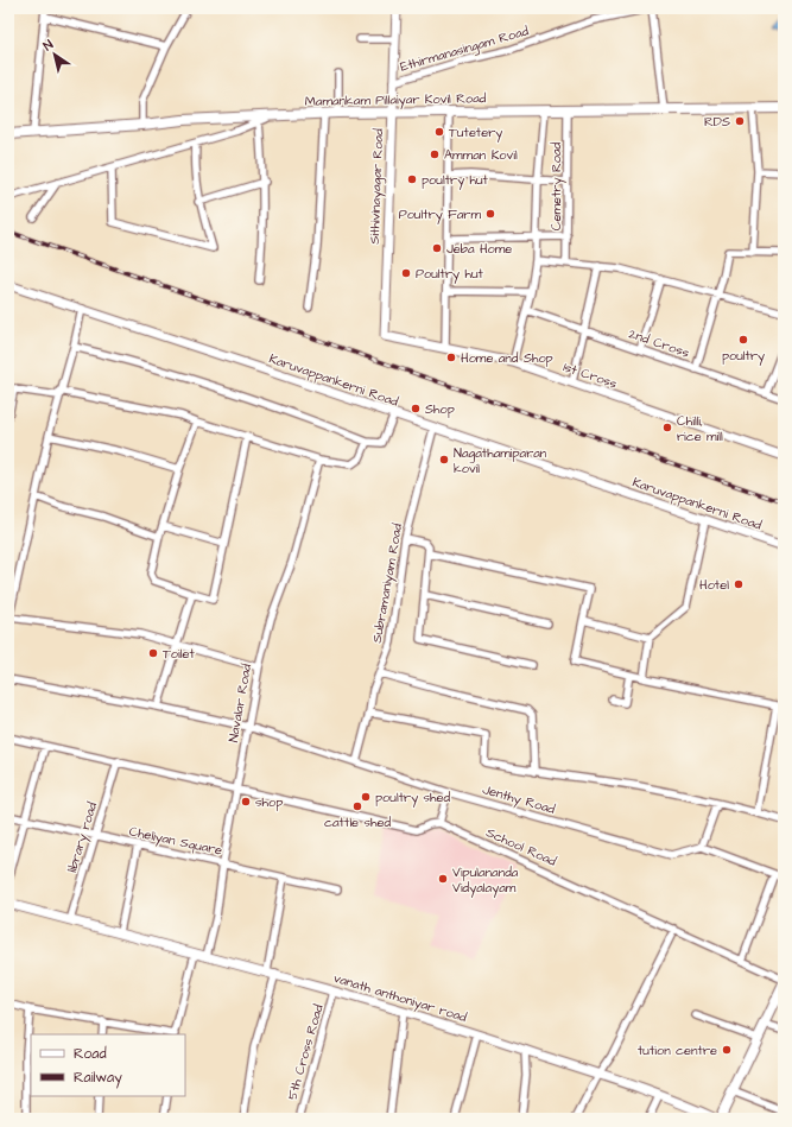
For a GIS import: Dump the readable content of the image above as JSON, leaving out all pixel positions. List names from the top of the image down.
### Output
{
  "streets": {
    "main road": ["Mamankam Pillaiyar Kovil Road"],
    "street": [
      "Ethirmanasingam Road",
      "Sithivinayagar Road",
      "Cemetry Road",
      "2nd Cross",
      "1st Cross",
      "Karuvappankerni Road",
      "Subramaniyam Road",
      "Navalar Road",
      "Jenthy Road",
      "library road",
      "Cheliyan Square",
      "School Road",
      "vanath anthoniyar road",
      "5th Cross Road"
    ]
  },
  "crossings": [
    ["Ethirmanasingam Road", "Sithivinayagar Road"],
    ["Mamankam Pillaiyar Kovil Road", "Sithivinayagar Road"],
    ["Mamankam Pillaiyar Kovil Road", "Cemetry Road"],
    ["Sithivinayagar Road", "1st Cross"],
    ["Karuvappankerni Road", "Subramaniyam Road"],
    ["Subramaniyam Road", "Jenthy Road"],
    ["Navalar Road", "Jenthy Road"],
    ["Navalar Road", "Cheliyan Square"],
    ["Navalar Road", "vanath anthoniyar road"],
    ["library road", "Cheliyan Square"],
    ["library road", "vanath anthoniyar road"],
    ["vanath anthoniyar road", "5th Cross Road"]
  ],
  "places": [
    "RDS",
    "Tutetery",
    "Amman Kovil",
    "poultry hut",
    "Poultry Farm",
    "Jeba Home",
    "Poultry hut",
    "poultry",
    "Home and Shop",
    "Shop",
    "Chilli, rice mill",
    "Nagathamiparan kovil",
    "Hotel",
    "Toilet",
    "poultry shed",
    "shop",
    "cattle shed",
    "Vipulananda Vidyalayam",
    "tution centre"
  ],
  "legend": ["Road", "Railway"],
  "north": "top left"
}
